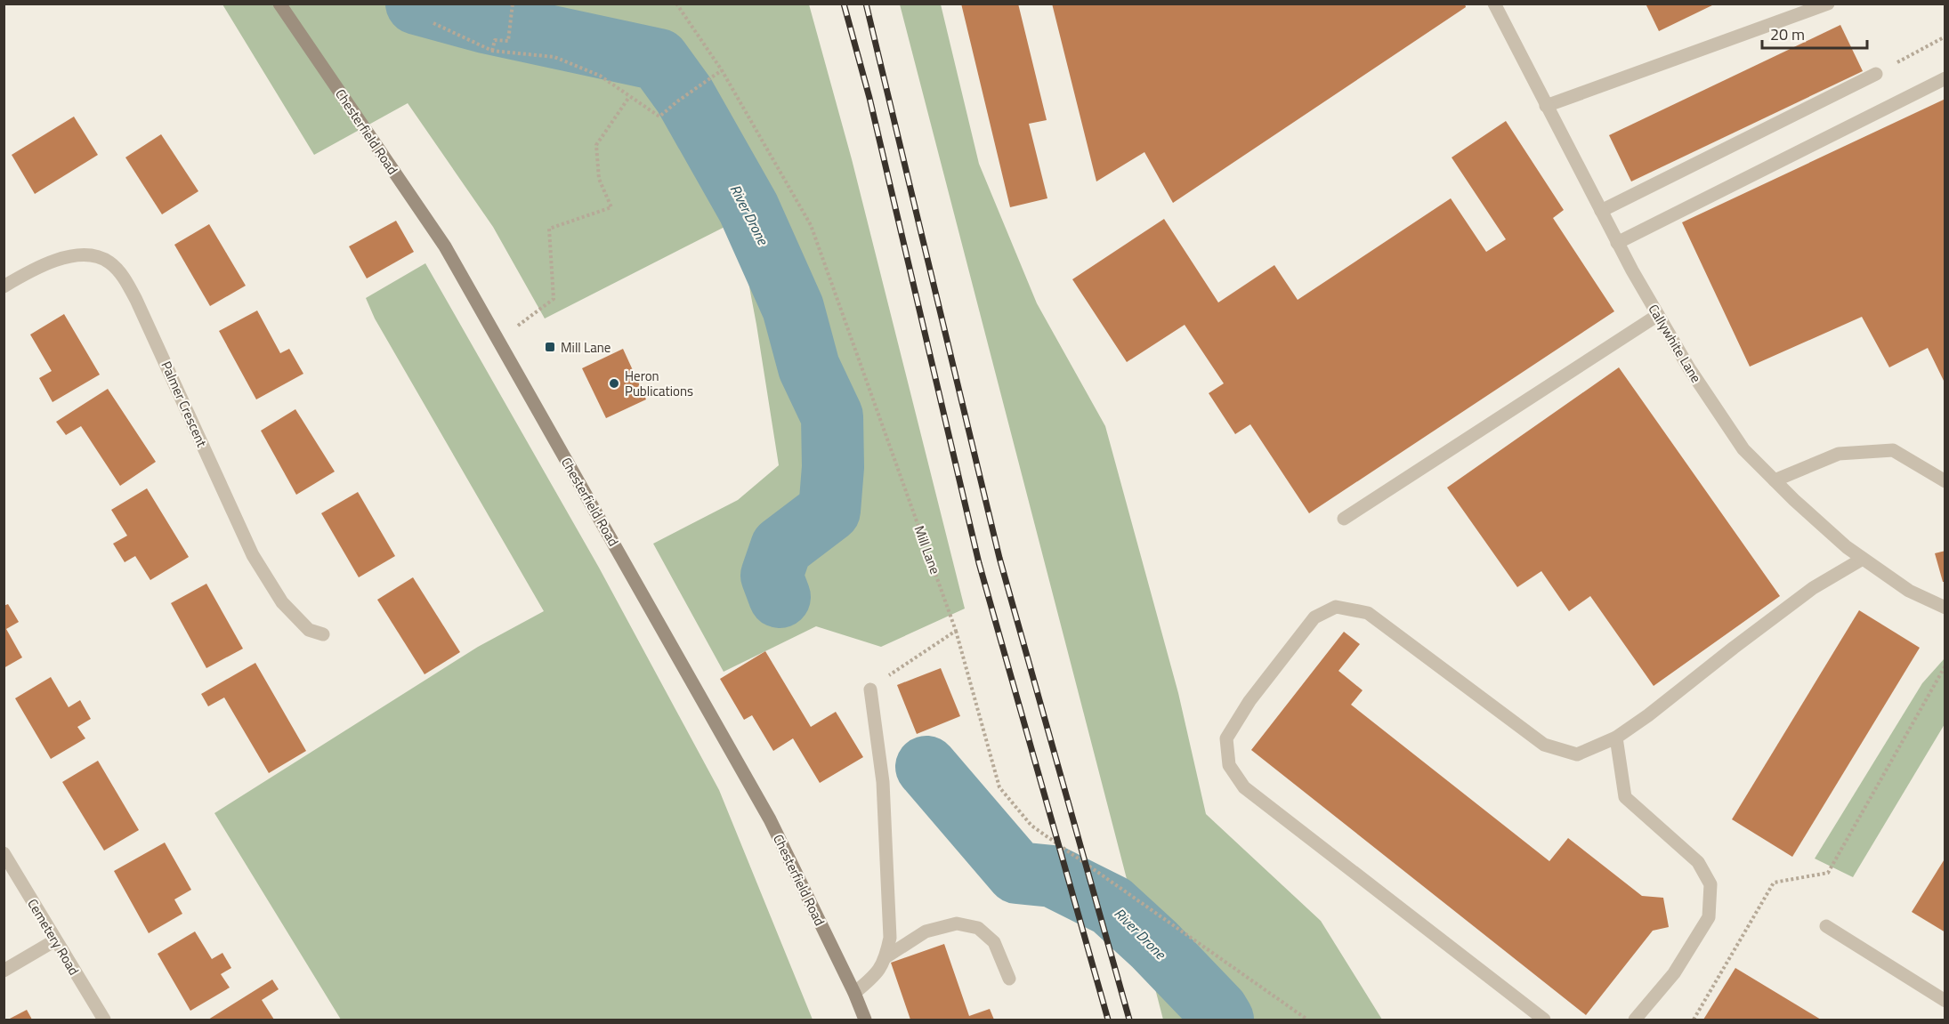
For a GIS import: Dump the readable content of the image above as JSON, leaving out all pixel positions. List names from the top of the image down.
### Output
{
  "streets": {
    "main road": ["Chesterfield Road"],
    "street": ["Callywhite Lane", "Palmer Crescent", "Cemetery Road"],
    "path": ["Mill Lane"]
  },
  "water": ["River Drone"],
  "places": {
    "transit": ["Mill Lane"],
    "other": ["Heron Publications"]
  },
  "scale_bar": "20 m"
}
